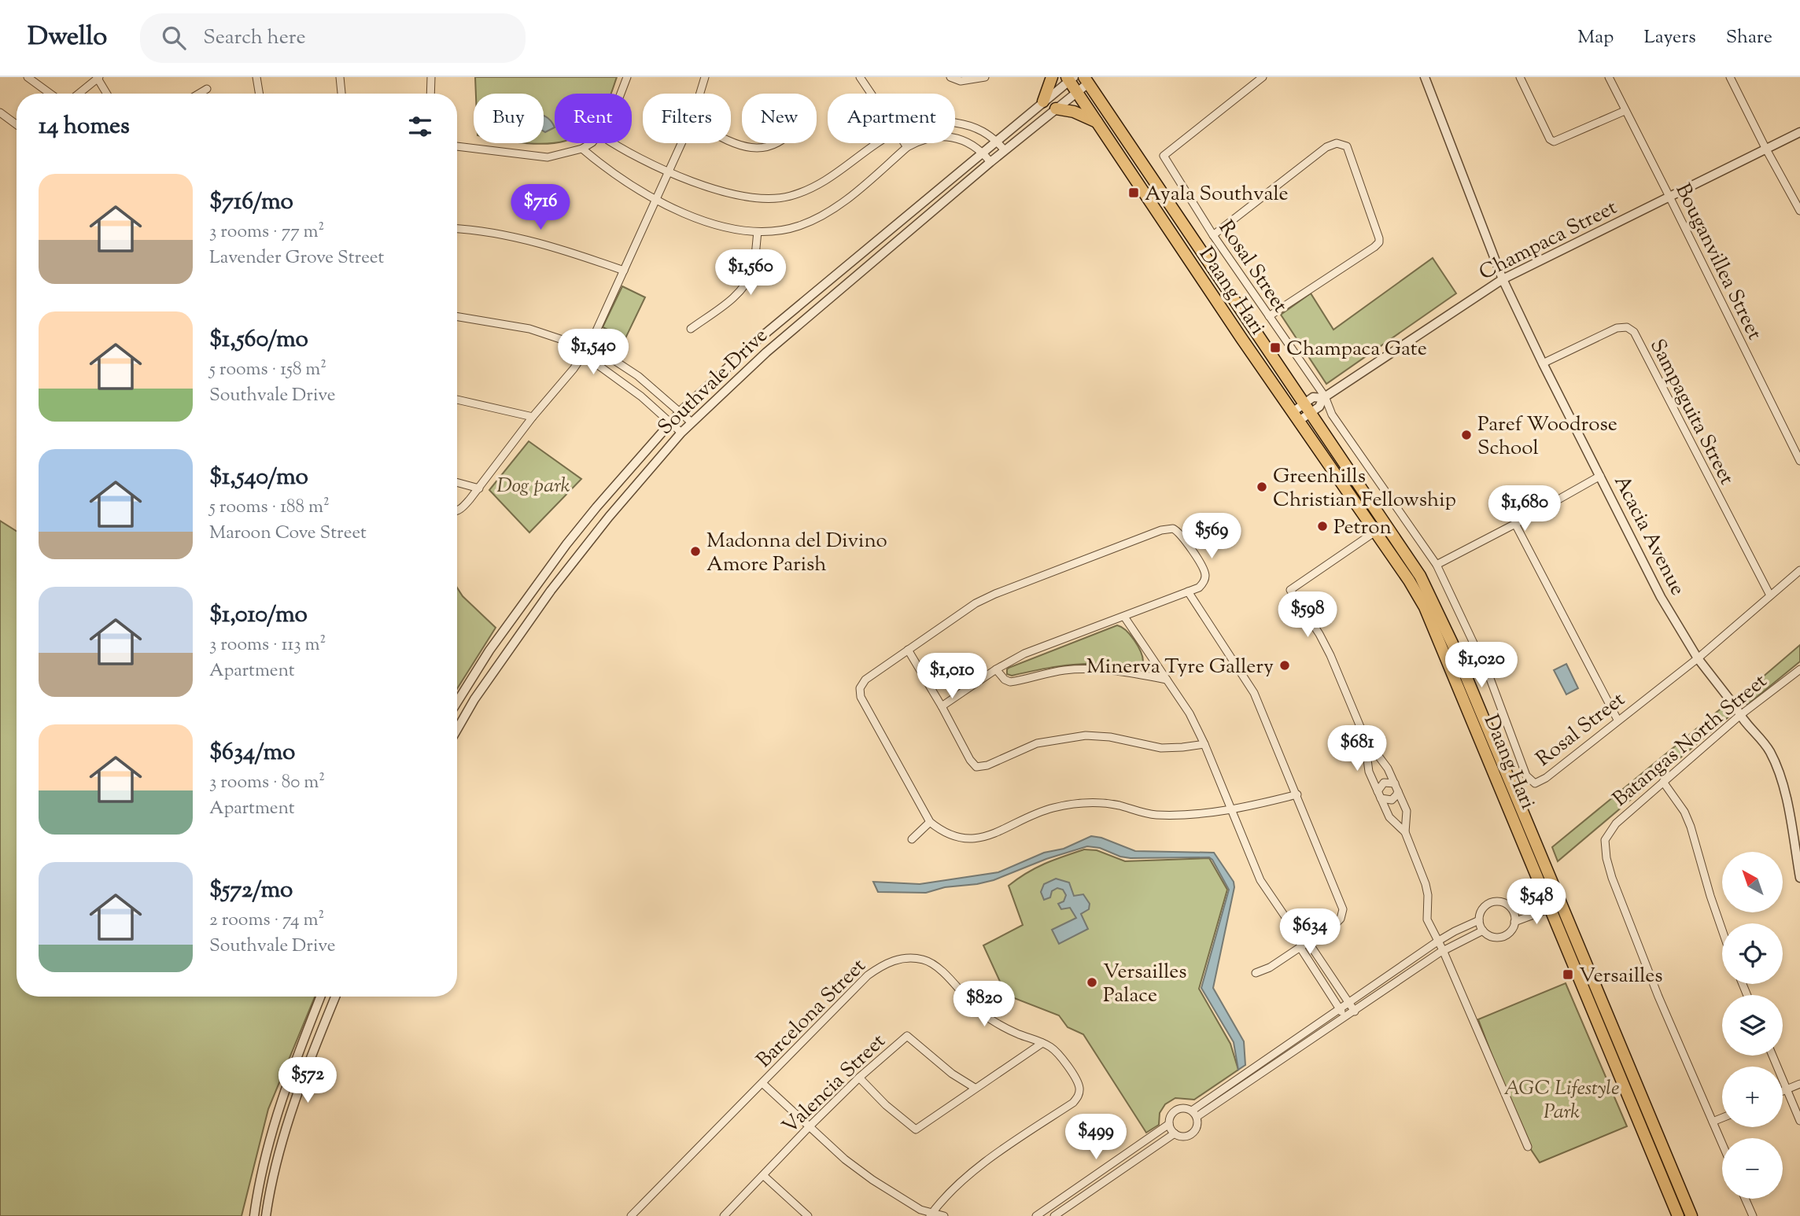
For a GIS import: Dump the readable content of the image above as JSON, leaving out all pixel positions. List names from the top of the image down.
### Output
{
  "streets": {
    "main road": ["Daang Hari"],
    "street": [
      "Champaca Street",
      "Bouganvillea Street",
      "Rosal Street",
      "Southvale Drive",
      "Sampaguita Street",
      "Acacia Avenue",
      "Batangas North Street",
      "Barcelona Street",
      "Valencia Street"
    ]
  },
  "crossings": [
    ["Champaca Street", "Bouganvillea Street"],
    ["Champaca Street", "Rosal Street"],
    ["Champaca Street", "Acacia Avenue"],
    ["Rosal Street", "Acacia Avenue"],
    ["Daang Hari", "Southvale Drive"],
    ["Sampaguita Street", "Acacia Avenue"],
    ["Acacia Avenue", "Batangas North Street"]
  ],
  "parks": ["Dog park", "AGC Lifestyle Park"],
  "places": {
    "transit": ["Ayala Southvale", "Champaca Gate", "Versailles"],
    "other": [
      "Paref Woodrose School",
      "Greenhills Christian Fellowship",
      "Petron",
      "Madonna del Divino Amore Parish",
      "Minerva Tyre Gallery",
      "Versailles Palace"
    ]
  },
  "north": "top left",
  "page": {
    "header": "Dwello",
    "search": "Search here",
    "nav": ["Map", "Layers", "Share"],
    "chip": [
      "Buy",
      "Rent",
      "Filters",
      "New",
      "Apartment"
    ],
    "heading": "14 homes",
    "list": [
      {
        "name": "$716/mo",
        "note": "3 rooms · 77 m² · Lavender Grove Street"
      },
      {
        "name": "$1,560/mo",
        "note": "5 rooms · 158 m² · Southvale Drive"
      },
      {
        "name": "$1,540/mo",
        "note": "5 rooms · 188 m² · Maroon Cove Street"
      },
      {
        "name": "$1,010/mo",
        "note": "3 rooms · 113 m² · Apartment"
      },
      {
        "name": "$634/mo",
        "note": "3 rooms · 80 m² · Apartment"
      },
      {
        "name": "$572/mo",
        "note": "2 rooms · 74 m² · Southvale Drive"
      }
    ],
    "price": [
      "$716",
      "$1,560",
      "$1,540",
      "$1,680",
      "$569",
      "$598",
      "$1,020",
      "$1,010",
      "$681",
      "$548",
      "$634",
      "$820",
      "$572",
      "$499"
    ],
    "map_buttons": ["+", "−"]
  }
}
